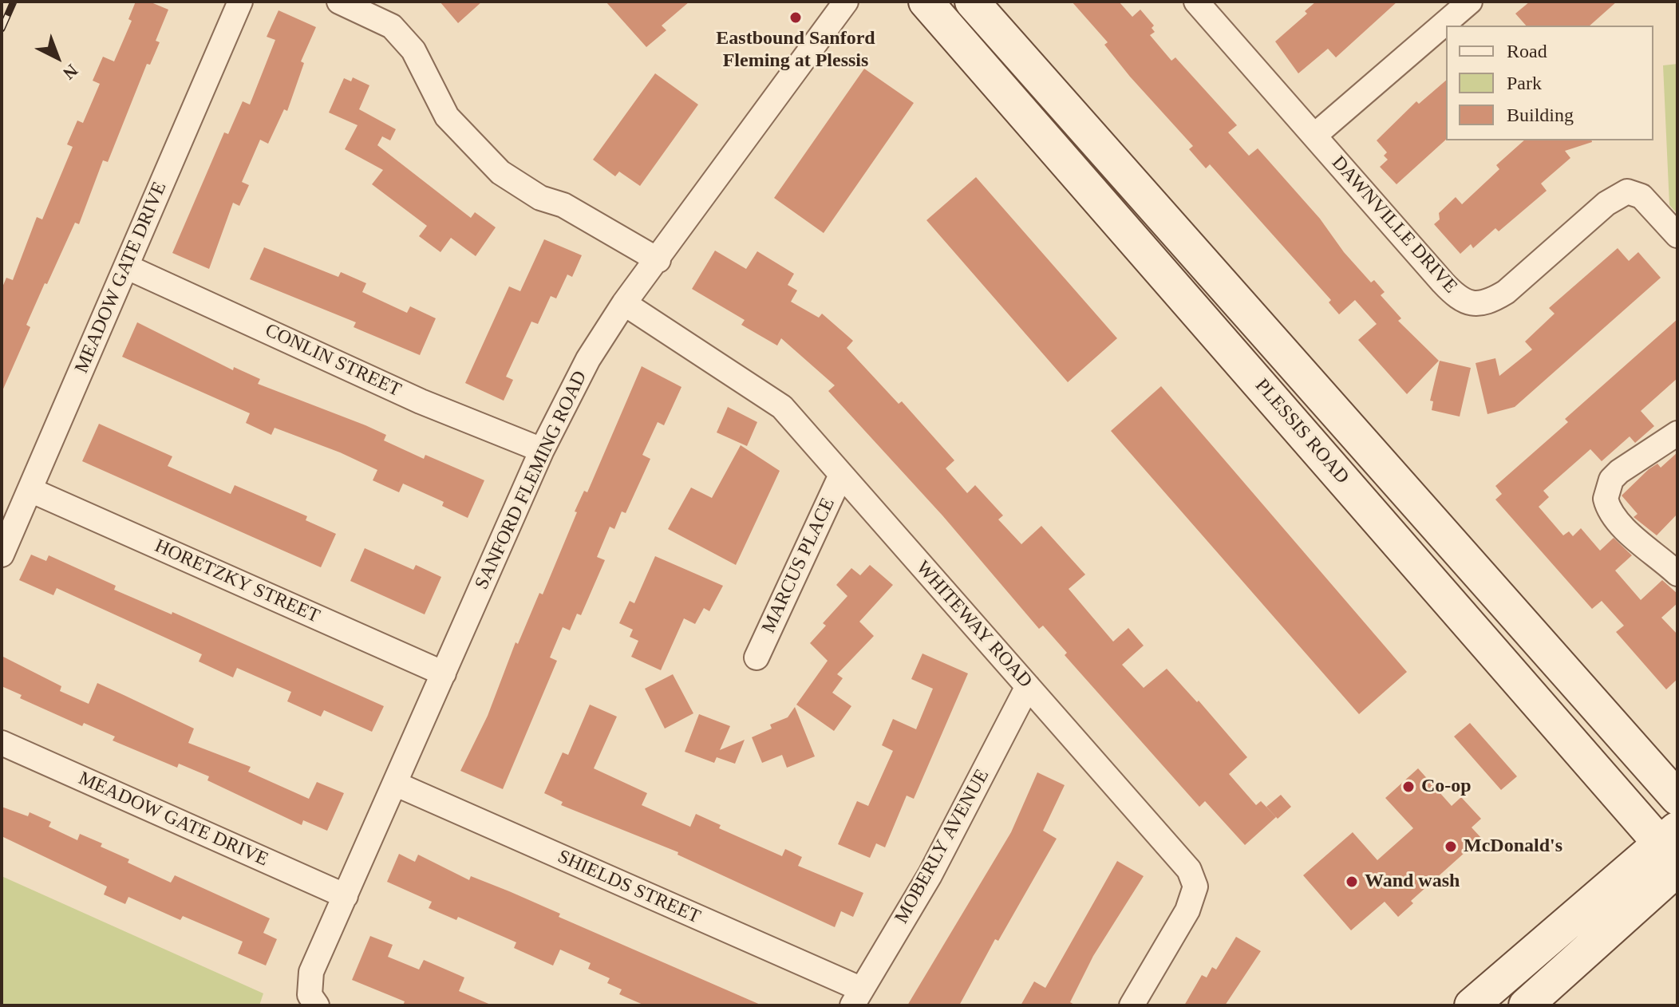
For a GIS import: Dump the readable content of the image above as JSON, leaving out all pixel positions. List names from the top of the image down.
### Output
{
  "streets": {
    "main road": ["PLESSIS ROAD"],
    "street": [
      "DAWNVILLE DRIVE",
      "MEADOW GATE DRIVE",
      "CONLIN STREET",
      "SANFORD FLEMING ROAD",
      "MARCUS PLACE",
      "HORETZKY STREET",
      "WHITEWAY ROAD",
      "MOBERLY AVENUE",
      "SHIELDS STREET"
    ]
  },
  "crossings": [
    ["MEADOW GATE DRIVE", "CONLIN STREET"],
    ["MEADOW GATE DRIVE", "SANFORD FLEMING ROAD"],
    ["MEADOW GATE DRIVE", "HORETZKY STREET"],
    ["CONLIN STREET", "SANFORD FLEMING ROAD"],
    ["SANFORD FLEMING ROAD", "HORETZKY STREET"],
    ["SANFORD FLEMING ROAD", "WHITEWAY ROAD"],
    ["SANFORD FLEMING ROAD", "SHIELDS STREET"],
    ["MARCUS PLACE", "WHITEWAY ROAD"],
    ["WHITEWAY ROAD", "MOBERLY AVENUE"],
    ["MOBERLY AVENUE", "SHIELDS STREET"]
  ],
  "places": [
    "Eastbound Sanford Fleming at Plessis",
    "Co-op",
    "McDonald's",
    "Wand wash"
  ],
  "legend": ["Road", "Park", "Building"],
  "north": "bottom right"
}
